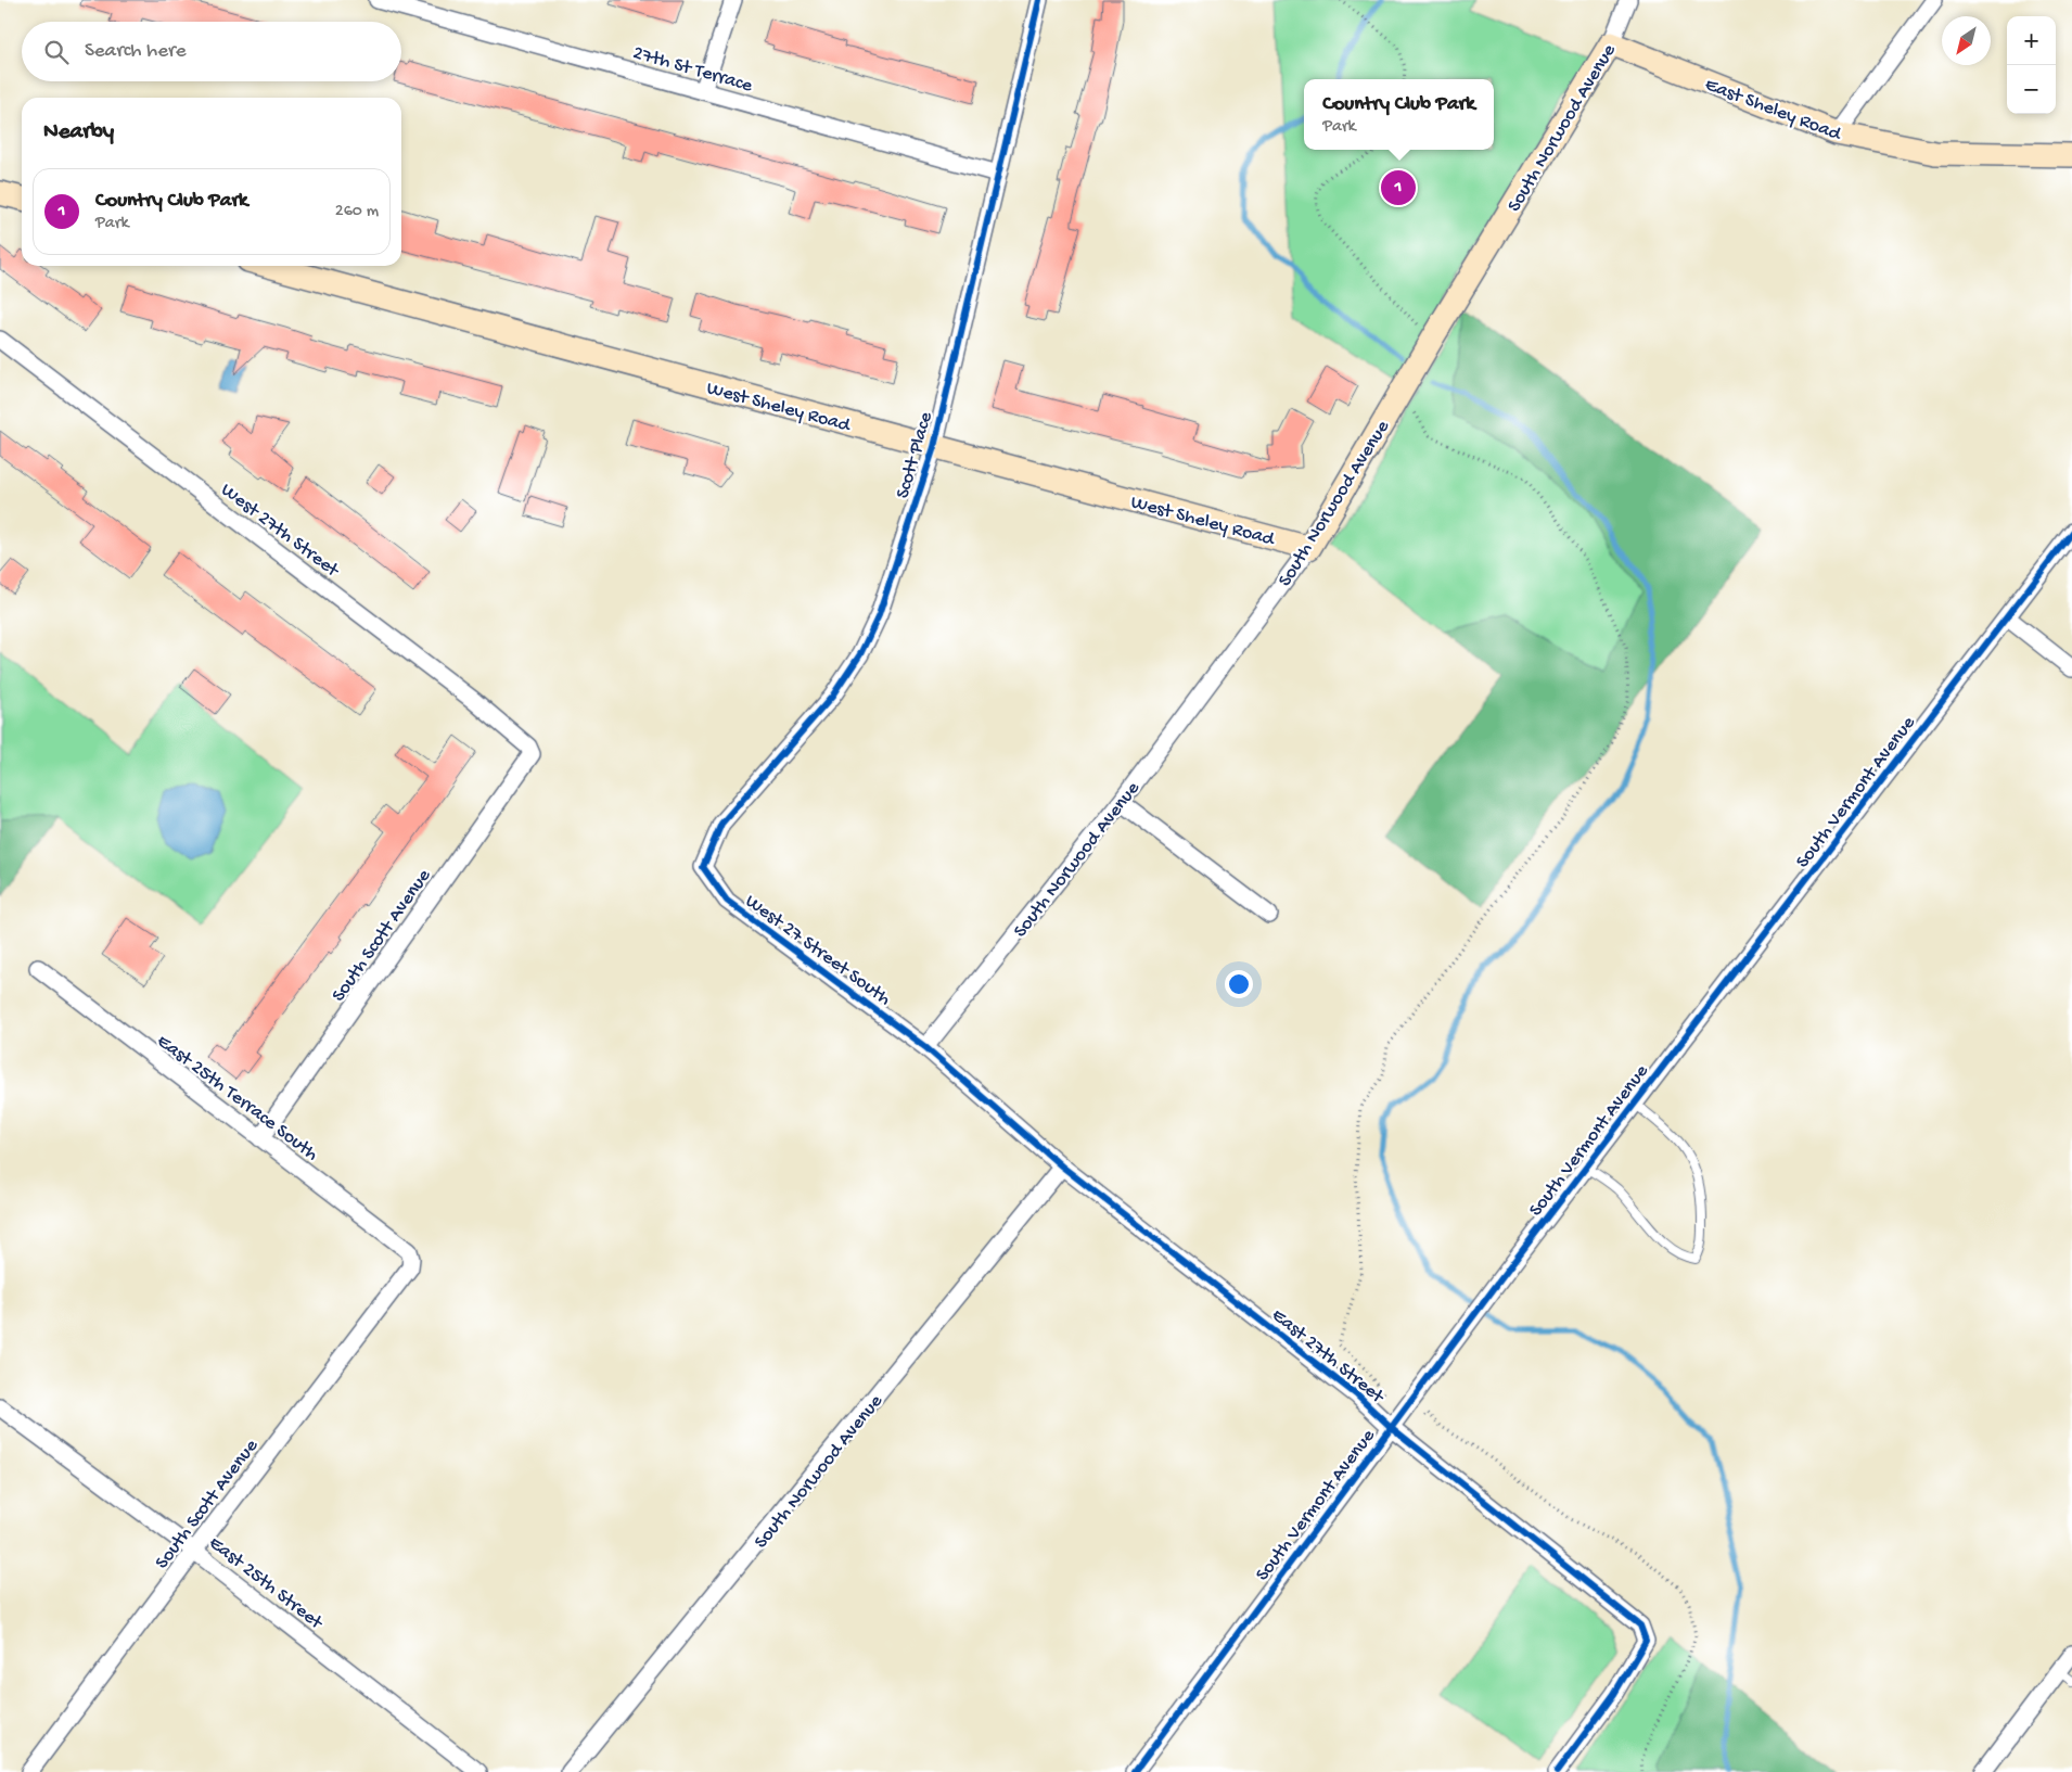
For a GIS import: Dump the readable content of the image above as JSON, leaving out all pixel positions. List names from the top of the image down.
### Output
{
  "streets": {
    "street": [
      "27th St Terrace",
      "East Sheley Road",
      "South Norwood Avenue",
      "West Sheley Road",
      "Scott Place",
      "West 27th Street",
      "South Vermont Avenue",
      "South Scott Avenue",
      "West 27 Street South",
      "East 25th Terrace South",
      "East 27th Street",
      "East 25th Street"
    ]
  },
  "crossings": [
    ["27th St Terrace", "Scott Place"],
    ["East Sheley Road", "South Norwood Avenue"],
    ["South Norwood Avenue", "West Sheley Road"],
    ["South Norwood Avenue", "West 27 Street South"],
    ["South Norwood Avenue", "East 27th Street"],
    ["West Sheley Road", "Scott Place"],
    ["Scott Place", "West 27 Street South"],
    ["West 27th Street", "South Scott Avenue"],
    ["South Vermont Avenue", "East 27th Street"],
    ["South Scott Avenue", "East 25th Terrace South"],
    ["South Scott Avenue", "East 25th Street"],
    ["West 27 Street South", "East 27th Street"]
  ],
  "north": "bottom left",
  "page": {
    "map_buttons": ["+", "−"],
    "search": "Search here",
    "popup": ["Country Club Park", "Park"],
    "heading": "Nearby",
    "pins": "1",
    "list": [
      {
        "mark": "1",
        "name": "Country Club Park",
        "note": "Park",
        "value": "260 m"
      }
    ]
  }
}
